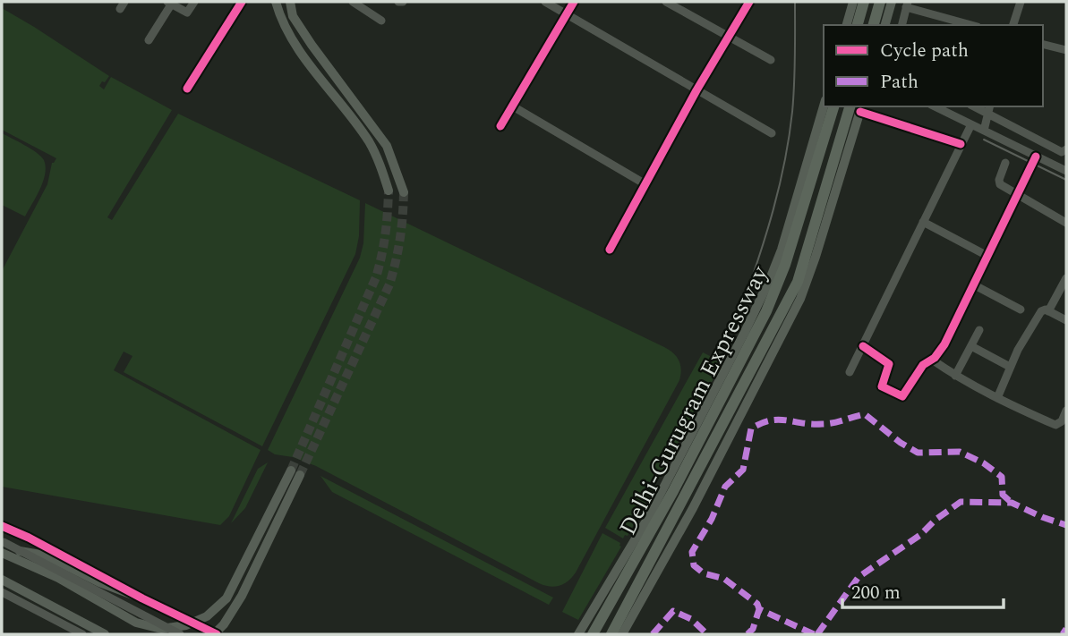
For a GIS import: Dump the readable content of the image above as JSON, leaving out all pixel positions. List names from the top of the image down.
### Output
{
  "streets": {
    "highway": ["Delhi-Gurugram Expressway"]
  },
  "legend": ["Cycle path", "Path"],
  "scale_bar": "200 m"
}
